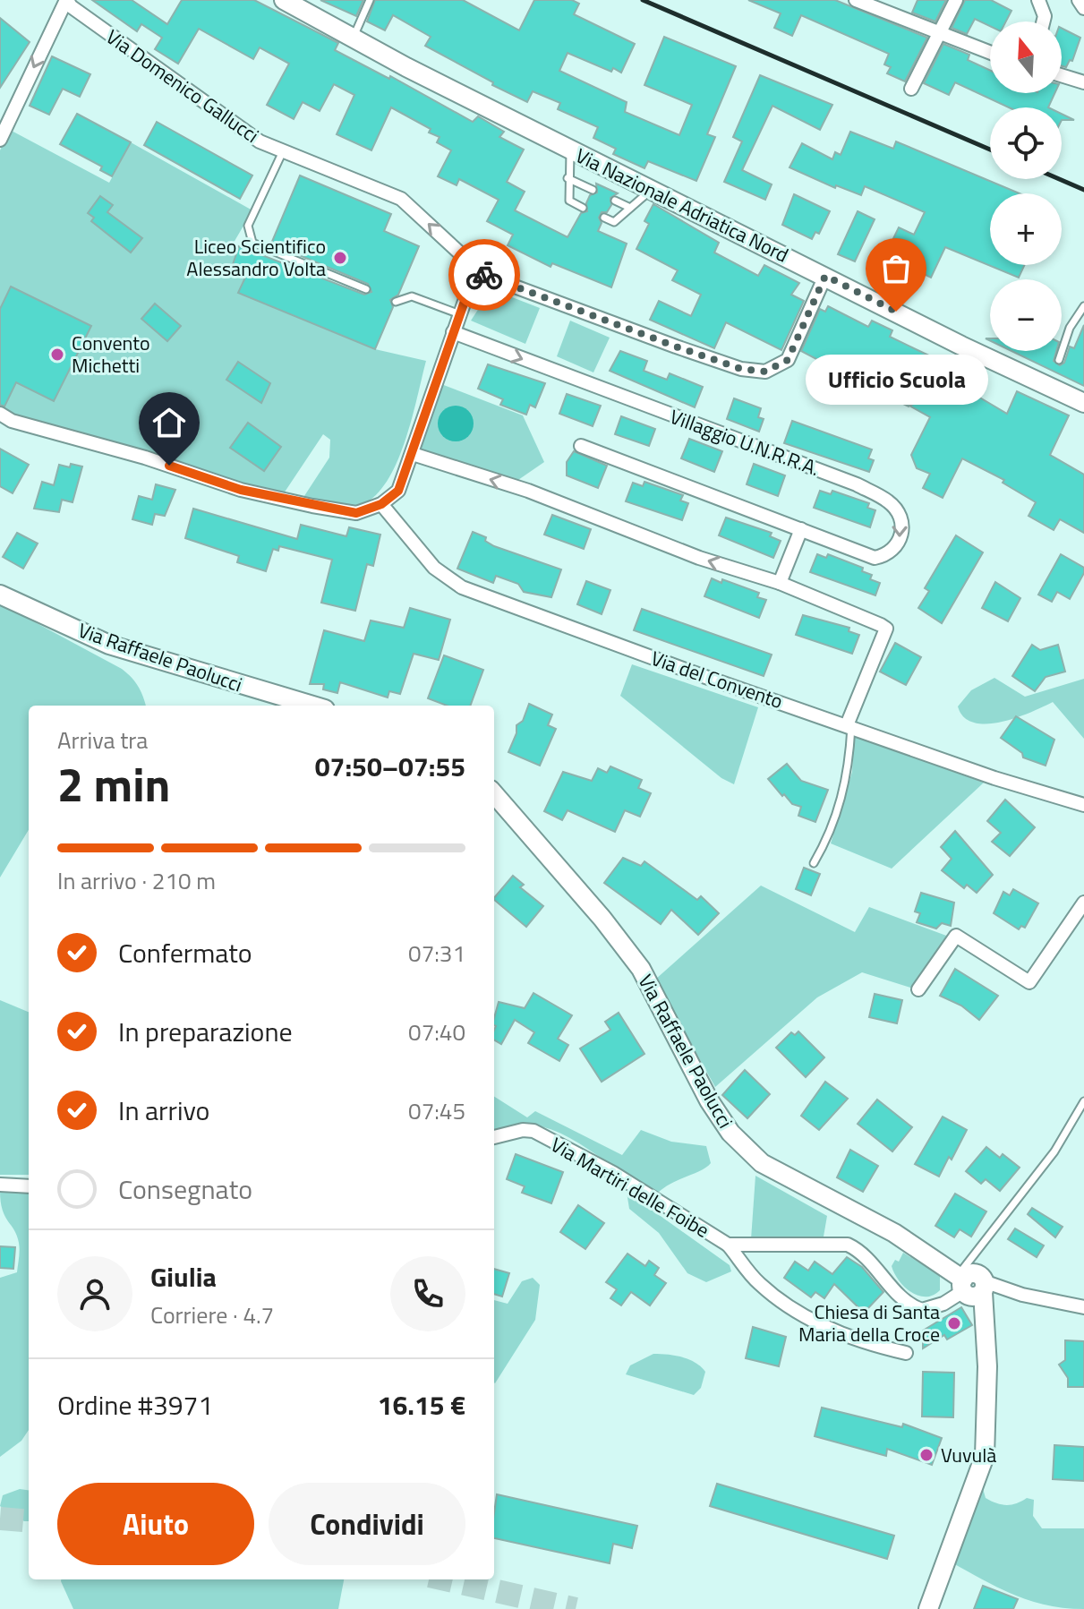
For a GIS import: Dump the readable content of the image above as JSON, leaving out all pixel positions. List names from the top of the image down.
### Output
{
  "streets": {
    "main road": ["Via Nazionale Adriatica Nord", "Via Raffaele Paolucci"],
    "street": [
      "Via Domenico Gallucci",
      "Villaggio U.N.R.R.A.",
      "Via del Convento",
      "Via Martiri delle Foibe"
    ]
  },
  "crossings": [
    ["Via Raffaele Paolucci", "Via Martiri delle Foibe"]
  ],
  "one_way": ["Via Domenico Gallucci"],
  "places": [
    "Liceo Scientifico Alessandro Volta",
    "Ufficio Scuola",
    "Convento Michetti",
    "Chiesa di Santa Maria della Croce",
    "Vuvulà"
  ],
  "north": "top",
  "page": {
    "map_buttons": ["+", "−"],
    "bubble": "Ufficio Scuola",
    "heading": ["2 min", "Arriva tra", "07:50–07:55"],
    "panel": [
      "Giulia",
      "Corriere · 4.7",
      "Ordine #3971",
      "16.15 €"
    ],
    "bar": "In arrivo · 210 m",
    "list": [
      ["Confermato", "07:31"],
      ["In preparazione", "07:40"],
      ["In arrivo", "07:45"],
      "Consegnato"
    ],
    "buttons": ["Aiuto", "Condividi"]
  }
}
